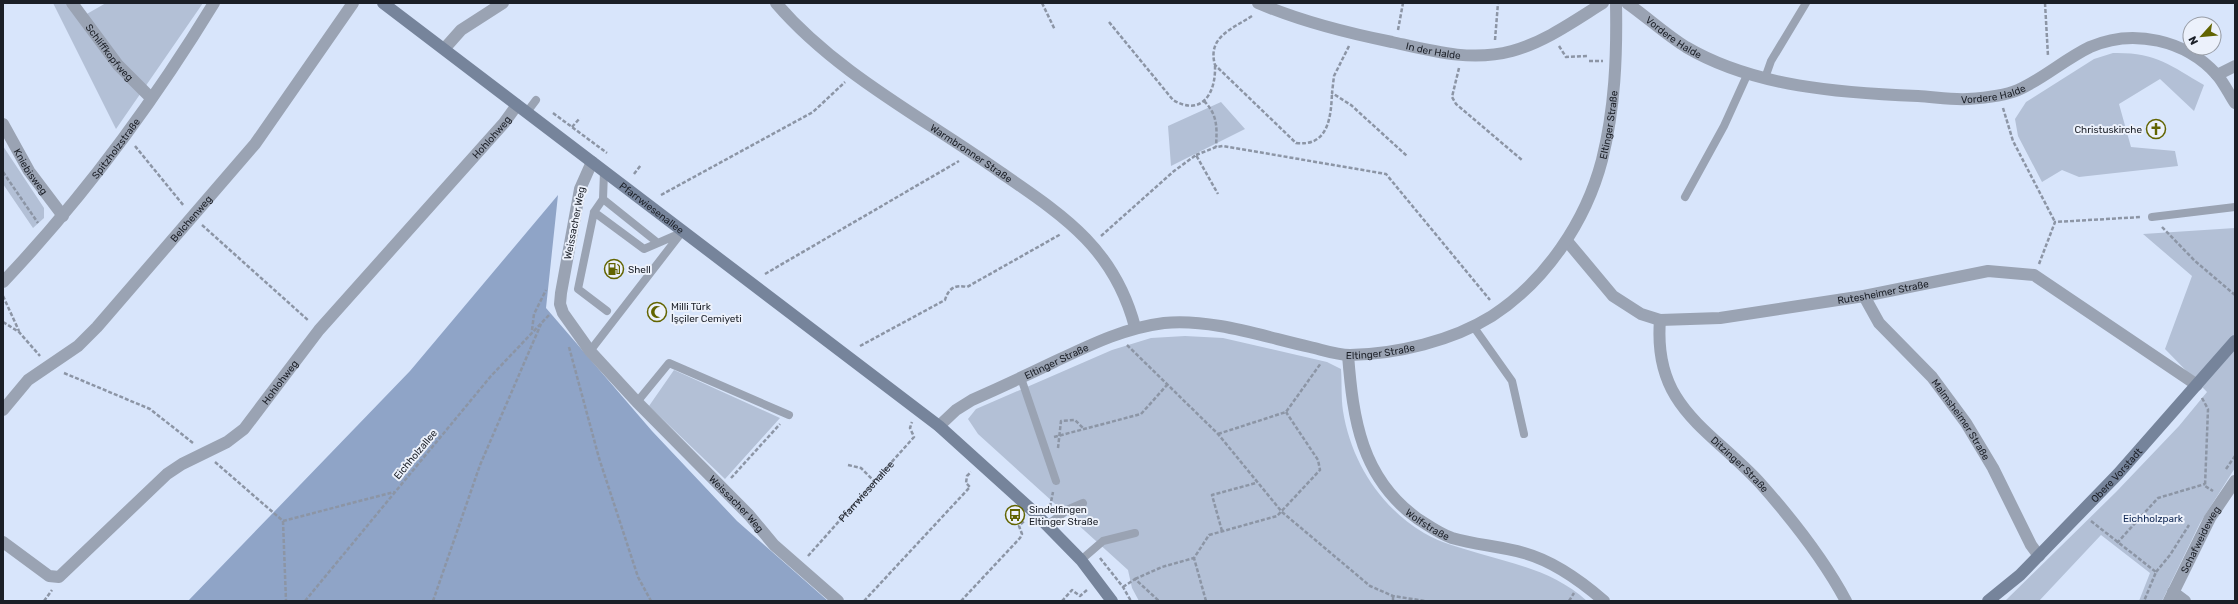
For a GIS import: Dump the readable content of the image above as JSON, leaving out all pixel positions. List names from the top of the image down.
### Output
{
  "streets": {
    "main road": ["Pfarrwiesenallee", "Obere Vorstadt"],
    "street": [
      "Vordere Halde",
      "In der Halde",
      "Schliffkopfweg",
      "Eltinger Straße",
      "Hohlohweg",
      "Spitzholzstraße",
      "Warmbronner Straße",
      "Kniebisweg",
      "Belchenweg",
      "Weissacher Weg",
      "Rutesheimer Straße",
      "Malmsheimer Straße",
      "Ditzinger Straße",
      "Wolfstraße",
      "Schafweideweg"
    ],
    "path": ["Eichholzallee"]
  },
  "crossings": [
    ["Schliffkopfweg", "Spitzholzstraße"],
    ["Eltinger Straße", "Warmbronner Straße"],
    ["Eltinger Straße", "Pfarrwiesenallee"],
    ["Eltinger Straße", "Rutesheimer Straße"],
    ["Eltinger Straße", "Wolfstraße"],
    ["Hohlohweg", "Pfarrwiesenallee"],
    ["Spitzholzstraße", "Kniebisweg"],
    ["Pfarrwiesenallee", "Weissacher Weg"],
    ["Rutesheimer Straße", "Malmsheimer Straße"],
    ["Rutesheimer Straße", "Ditzinger Straße"],
    ["Rutesheimer Straße", "Obere Vorstadt"],
    ["Malmsheimer Straße", "Obere Vorstadt"]
  ],
  "parks": ["Eichholzpark"],
  "places": {
    "church": ["Christuskirche"],
    "fuel station": ["Shell"],
    "mosque": ["Milli Türk İşçiler Cemiyeti"],
    "bus stop": ["Sindelfingen Eltinger Straße"]
  },
  "north": "bottom left"
}
